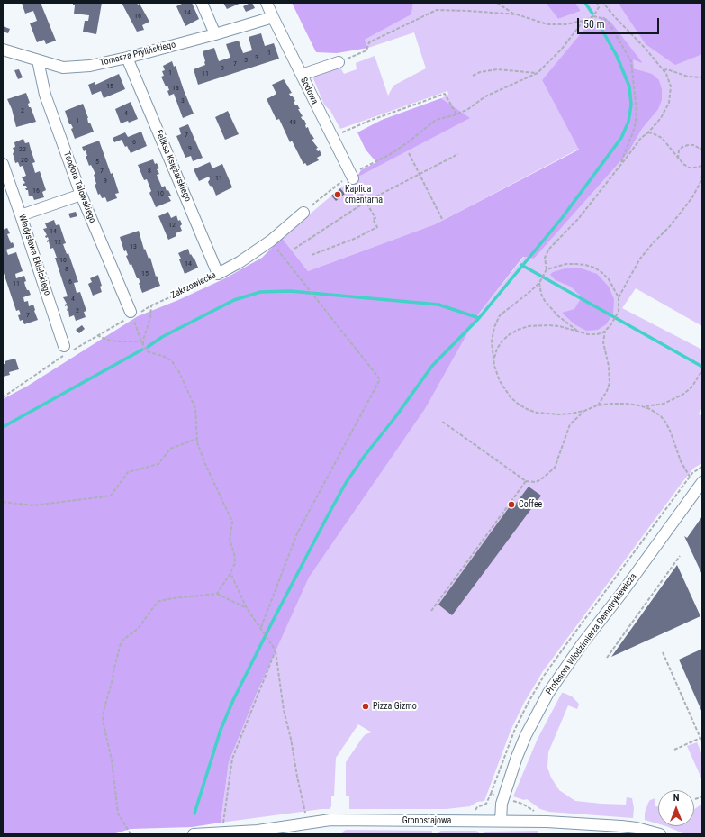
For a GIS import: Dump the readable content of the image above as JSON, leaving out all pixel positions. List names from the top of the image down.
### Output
{
  "streets": {
    "street": [
      "Tomasza Prylińskiego",
      "Sodowa",
      "Feliksa Księżarskiego",
      "Teodora Talowskiego",
      "Władysława Ekielskiego",
      "Zakrzowiecka",
      "Profesora Włodzimierza Demetrykiewicza",
      "Gronostajowa"
    ]
  },
  "crossings": [
    ["Tomasza Prylińskiego", "Sodowa"],
    ["Tomasza Prylińskiego", "Feliksa Księżarskiego"],
    ["Tomasza Prylińskiego", "Teodora Talowskiego"],
    ["Feliksa Księżarskiego", "Zakrzowiecka"],
    ["Teodora Talowskiego", "Zakrzowiecka"],
    ["Władysława Ekielskiego", "Zakrzowiecka"],
    ["Profesora Włodzimierza Demetrykiewicza", "Gronostajowa"]
  ],
  "places": ["Kaplica cmentarna", "Coffee", "Pizza Gizmo"],
  "house_numbers": [
    "14",
    "16",
    "1",
    "3",
    "5",
    "7",
    "9",
    "1",
    "11",
    "15",
    "1a",
    "3",
    "2",
    "4",
    "1",
    "48",
    "7",
    "6",
    "9",
    "22",
    "20",
    "5",
    "7",
    "8",
    "11",
    "9",
    "16",
    "10",
    "12",
    "14",
    "12",
    "13",
    "10",
    "14",
    "8",
    "15",
    "6",
    "11",
    "4",
    "2",
    "7"
  ],
  "scale_bar": "50 m",
  "north": "top"
}
